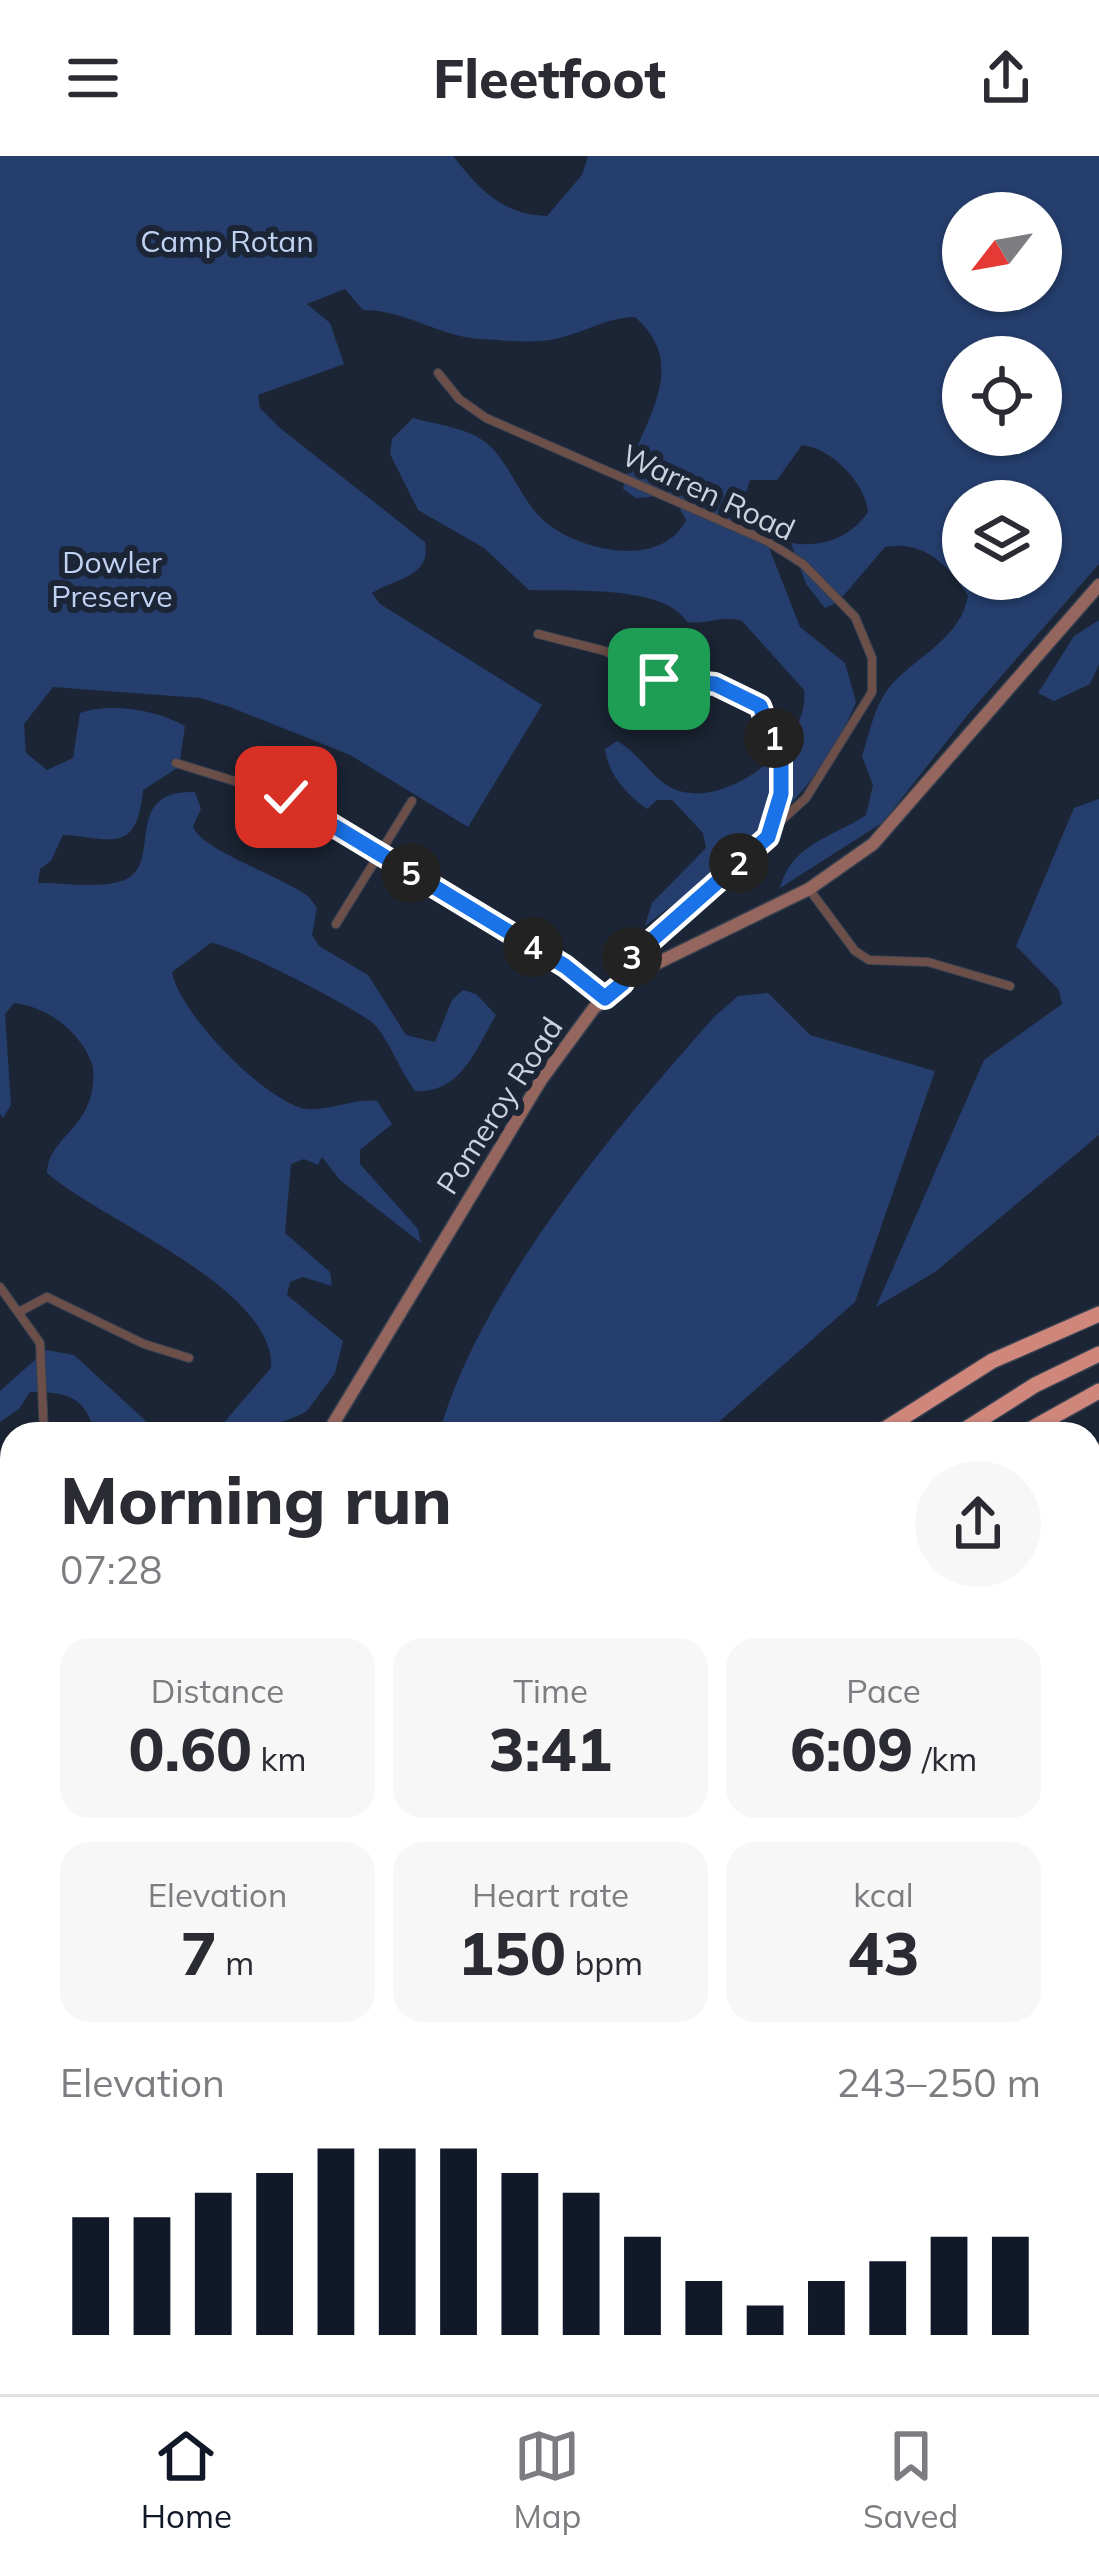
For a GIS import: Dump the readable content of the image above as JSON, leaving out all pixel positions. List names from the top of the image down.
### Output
{
  "streets": {
    "street": ["Warren Road", "Pomeroy Road"]
  },
  "crossings": [
    ["Warren Road", "Pomeroy Road"]
  ],
  "parks": ["Camp Rotan", "Dowler Preserve"],
  "north": "bottom left",
  "page": {
    "header": "Fleetfoot",
    "pins": [
      "1",
      "2",
      "5",
      "4",
      "3"
    ],
    "heading": ["Morning run", "07:28"],
    "stats": [
      ["Distance", "0.60 km"],
      ["Time", "3:41"],
      ["Pace", "6:09 /km"],
      ["Elevation", "7 m"],
      ["Heart rate", "150 bpm"],
      ["kcal", "43"]
    ],
    "chart": ["Elevation", "243–250 m"],
    "tabs": ["Home", "Map", "Saved"]
  }
}
